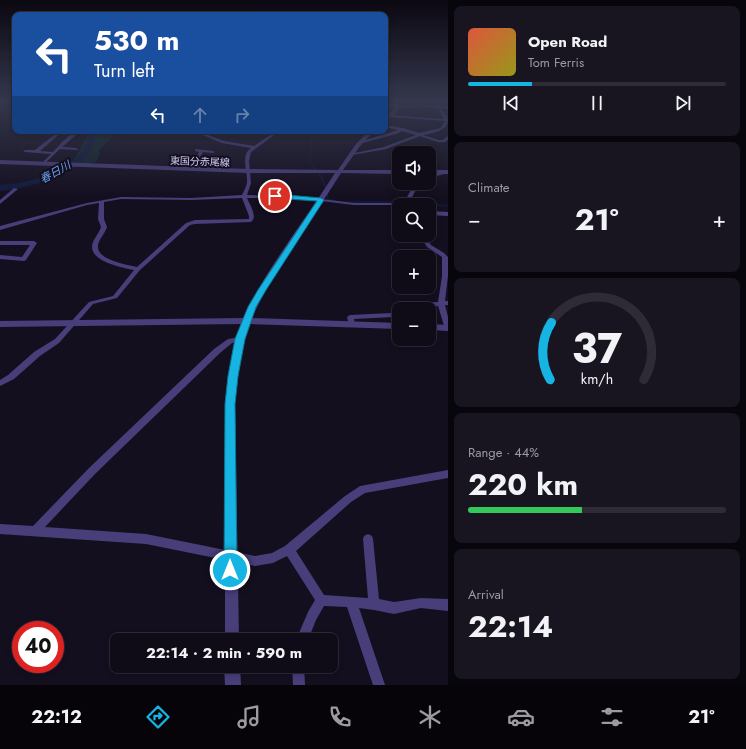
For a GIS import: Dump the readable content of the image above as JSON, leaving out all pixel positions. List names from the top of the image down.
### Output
{
  "streets": {
    "street": ["東国分赤尾線"]
  },
  "water": ["春日川"],
  "page": {
    "turn": ["530 m", "Turn left"],
    "song": ["Open Road", "Tom Ferris"],
    "tile": [
      "Climate",
      ["Range · 44%", "220 km"],
      ["Arrival", "22:14"]
    ],
    "map_buttons": ["+", "−"],
    "heat": ["−", "21°", "+"],
    "limit": "40",
    "trip": "22:14 · 2 min · 590 m",
    "tabs": ["22:12", "21°"],
    "gauge": ["37", "km/h"]
  }
}
